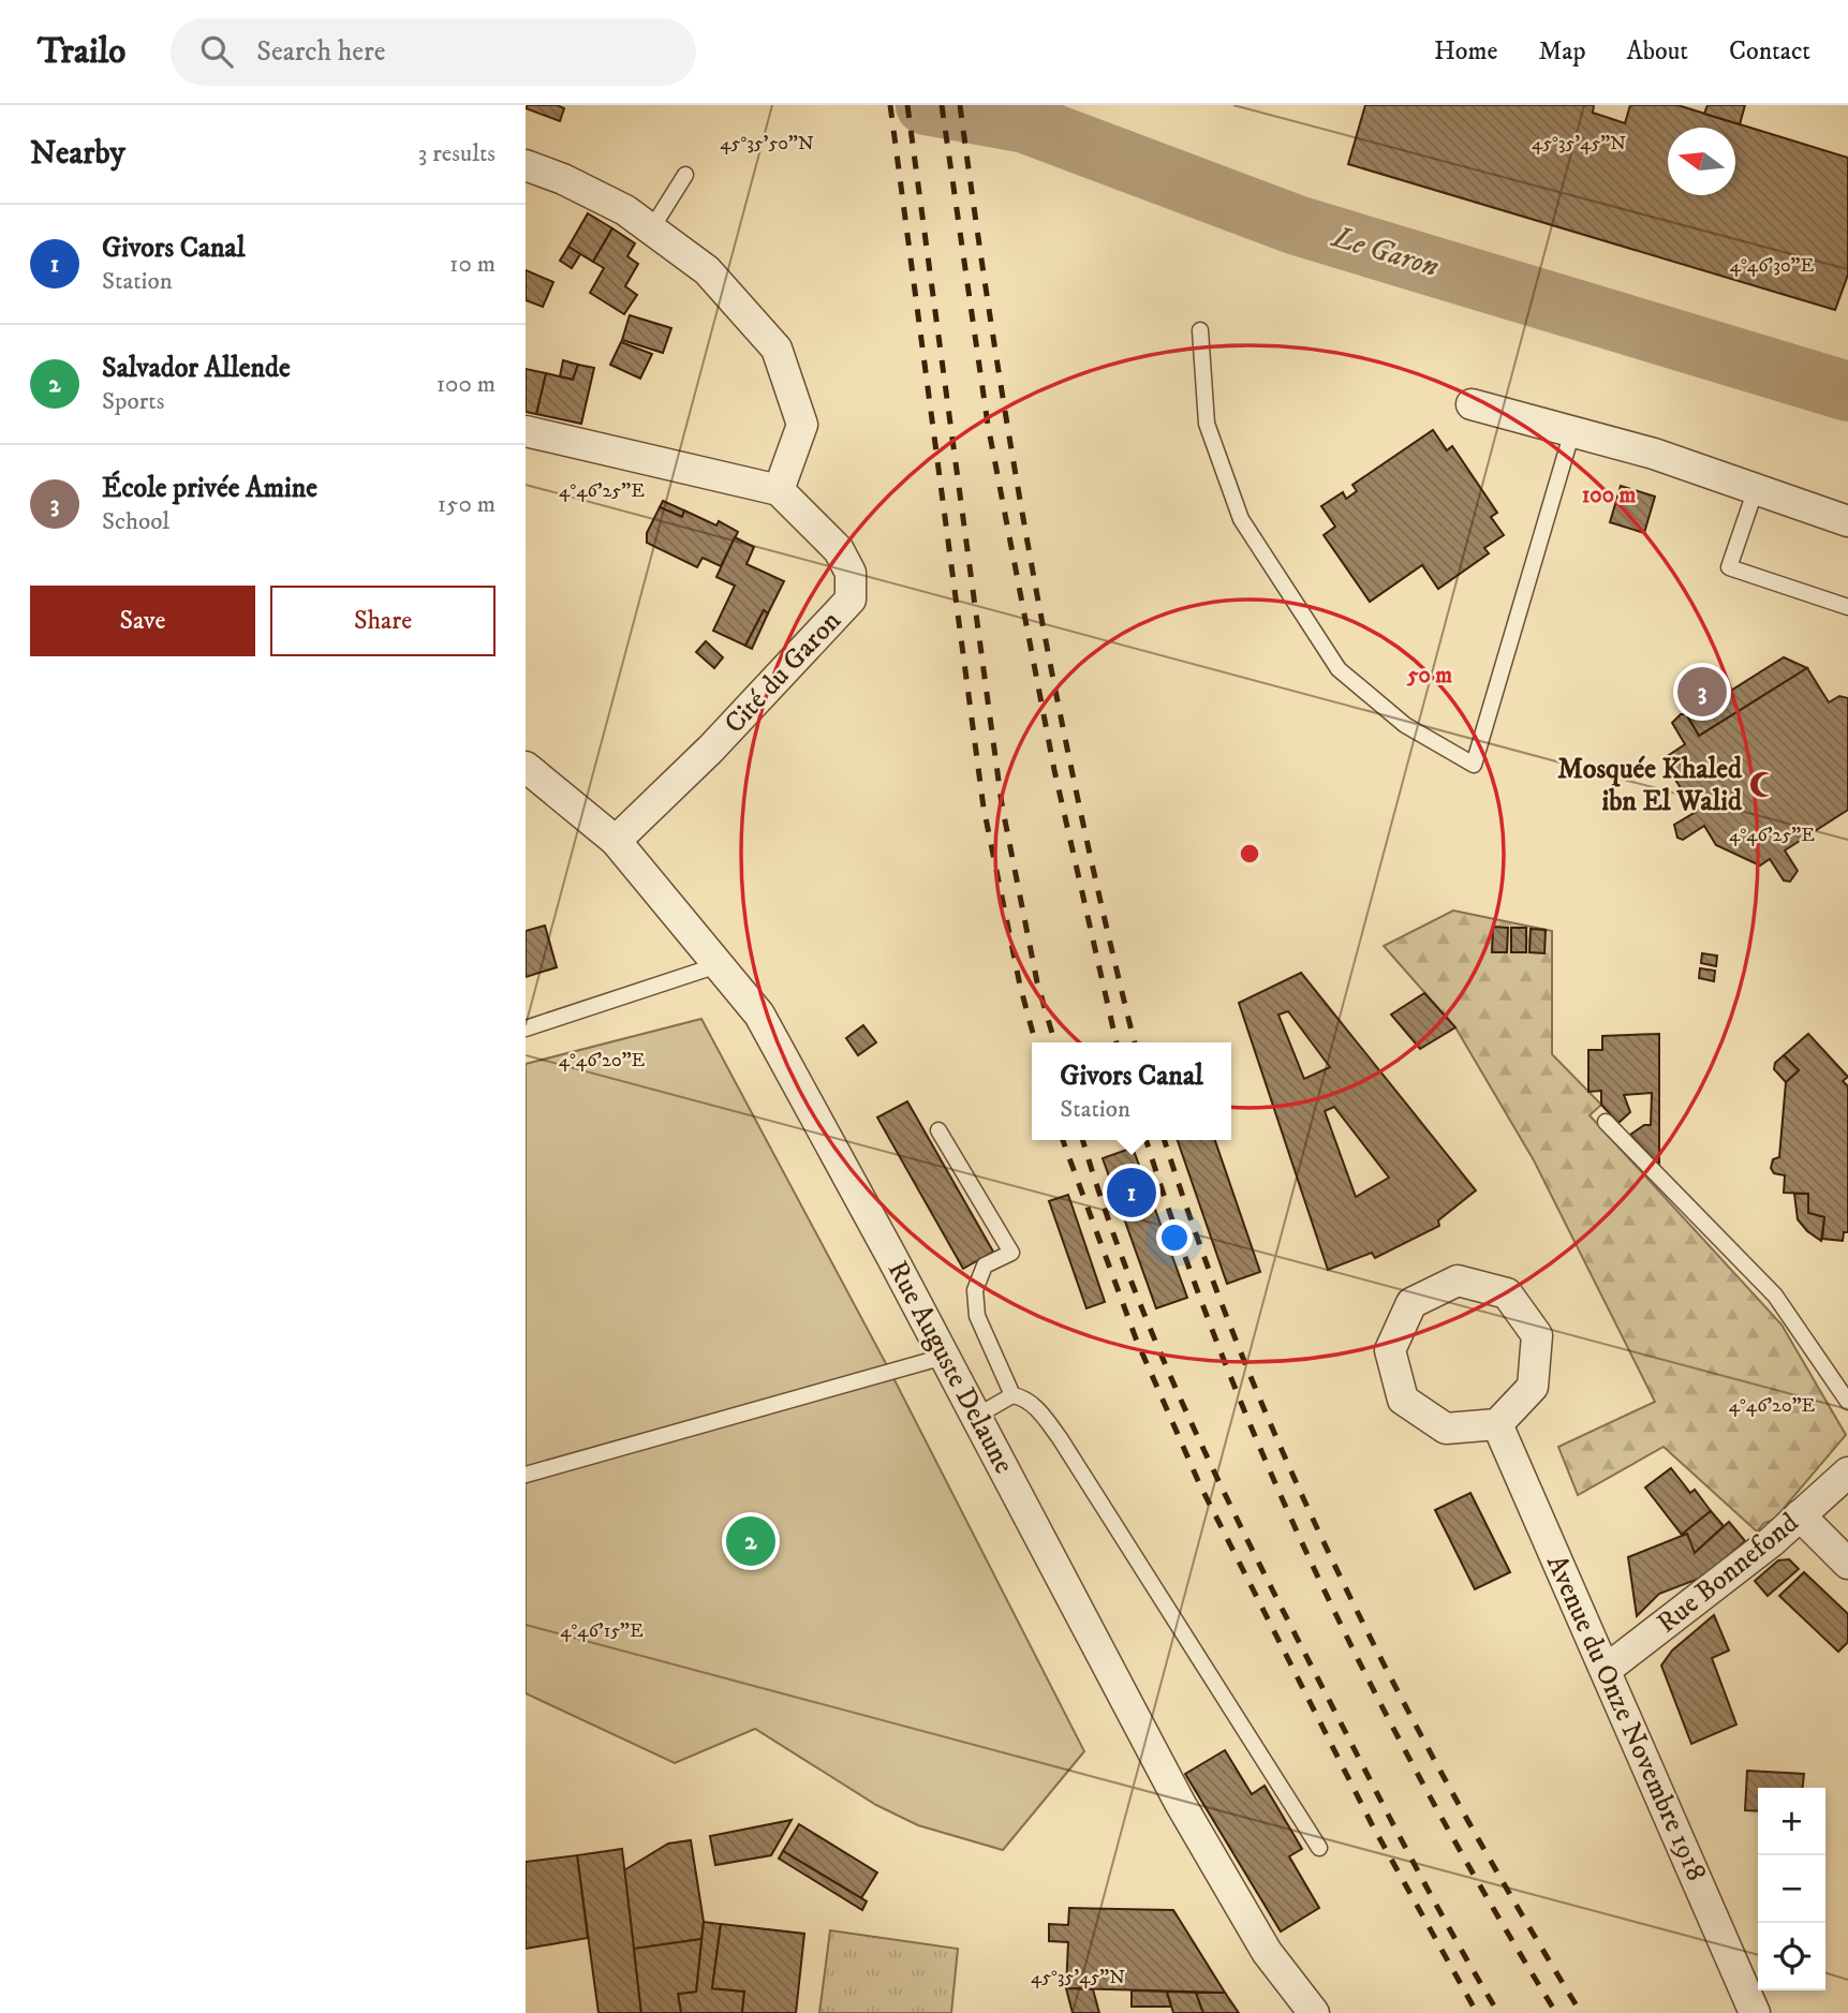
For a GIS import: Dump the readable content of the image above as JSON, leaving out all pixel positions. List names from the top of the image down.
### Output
{
  "streets": {
    "street": [
      "Cité du Garon",
      "Rue Auguste Delaune",
      "Rue Bonnefond",
      "Avenue du Onze Novembre 1918"
    ]
  },
  "crossings": [
    ["Cité du Garon", "Rue Auguste Delaune"],
    ["Rue Bonnefond", "Avenue du Onze Novembre 1918"]
  ],
  "water": ["Le Garon"],
  "places": {
    "mosque": ["Mosquée Khaled ibn El Walid"]
  },
  "north": "left",
  "page": {
    "header": "Trailo",
    "search": "Search here",
    "nav": [
      "Home",
      "Map",
      "About",
      "Contact"
    ],
    "heading": ["Nearby", "3 results"],
    "list": [
      {
        "mark": "1",
        "name": "Givors Canal",
        "note": "Station",
        "value": "10 m"
      },
      {
        "mark": "2",
        "name": "Salvador Allende",
        "note": "Sports",
        "value": "100 m"
      },
      {
        "mark": "3",
        "name": "École privée Amine",
        "note": "School",
        "value": "150 m"
      }
    ],
    "buttons": ["Save", "Share"],
    "pins": ["3", "1", "2"],
    "popup": ["Givors Canal", "Station"],
    "map_buttons": ["+", "−"]
  },
  "coordinates": [
    "45°35'50\"N",
    "45°35'45\"N",
    "4°46'30\"E",
    "4°46'25\"E",
    "4°46'20\"E",
    "4°46'15\"E"
  ],
  "rings": ["100 m", "50 m"]
}
